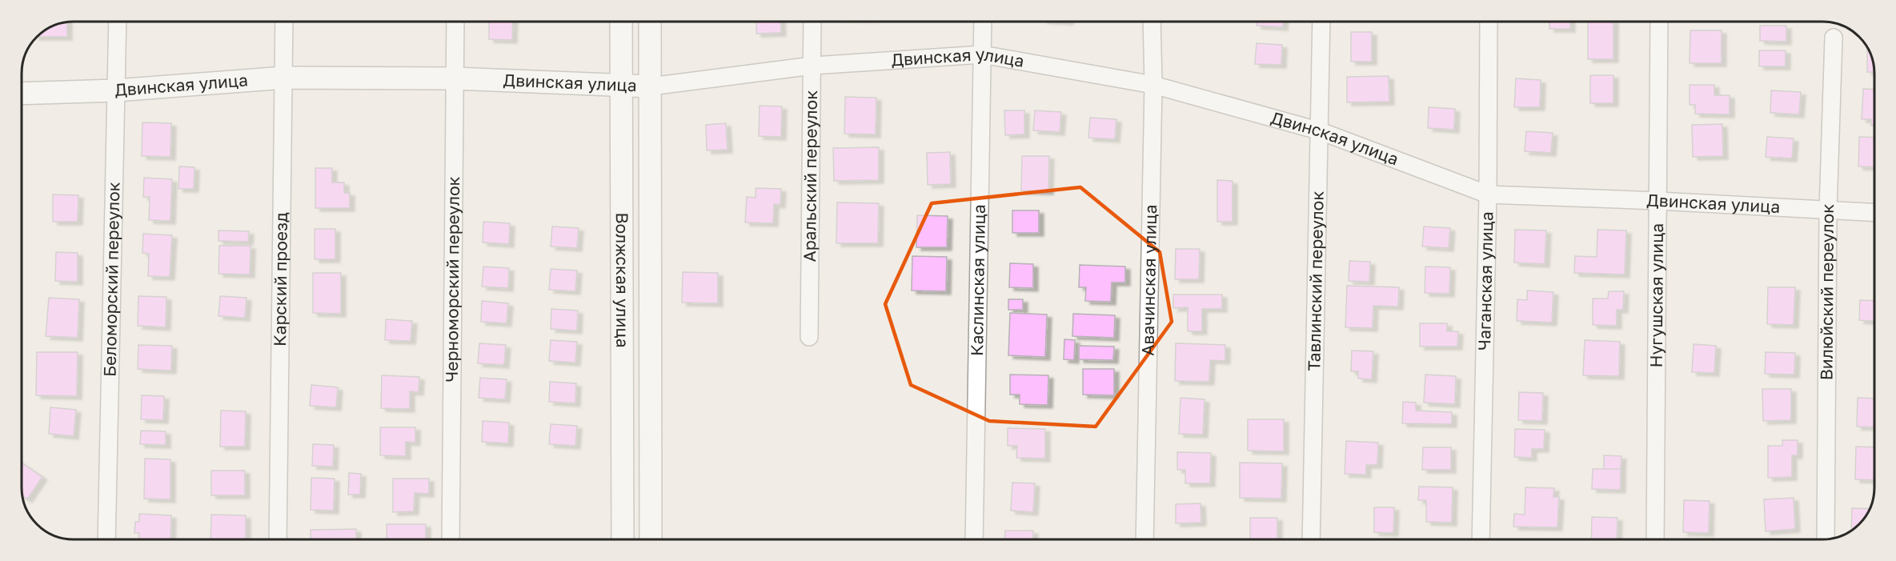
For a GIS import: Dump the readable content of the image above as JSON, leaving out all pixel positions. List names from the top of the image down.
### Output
{
  "streets": {
    "street": [
      "Двинская улица",
      "Аральский переулок",
      "Беломорский переулок",
      "Карский проезд",
      "Черноморский переулок",
      "Волжская улица",
      "Каслинская улица",
      "Авачинская улица",
      "Тавлинский переулок",
      "Чаганская улица",
      "Вилюйский переулок",
      "Нугушская улица"
    ]
  },
  "crossings": [
    ["Двинская улица", "Аральский переулок"],
    ["Двинская улица", "Беломорский переулок"],
    ["Двинская улица", "Карский проезд"],
    ["Двинская улица", "Черноморский переулок"],
    ["Двинская улица", "Волжская улица"],
    ["Двинская улица", "Каслинская улица"],
    ["Двинская улица", "Авачинская улица"],
    ["Двинская улица", "Тавлинский переулок"],
    ["Двинская улица", "Чаганская улица"],
    ["Двинская улица", "Вилюйский переулок"],
    ["Двинская улица", "Нугушская улица"]
  ]
}
